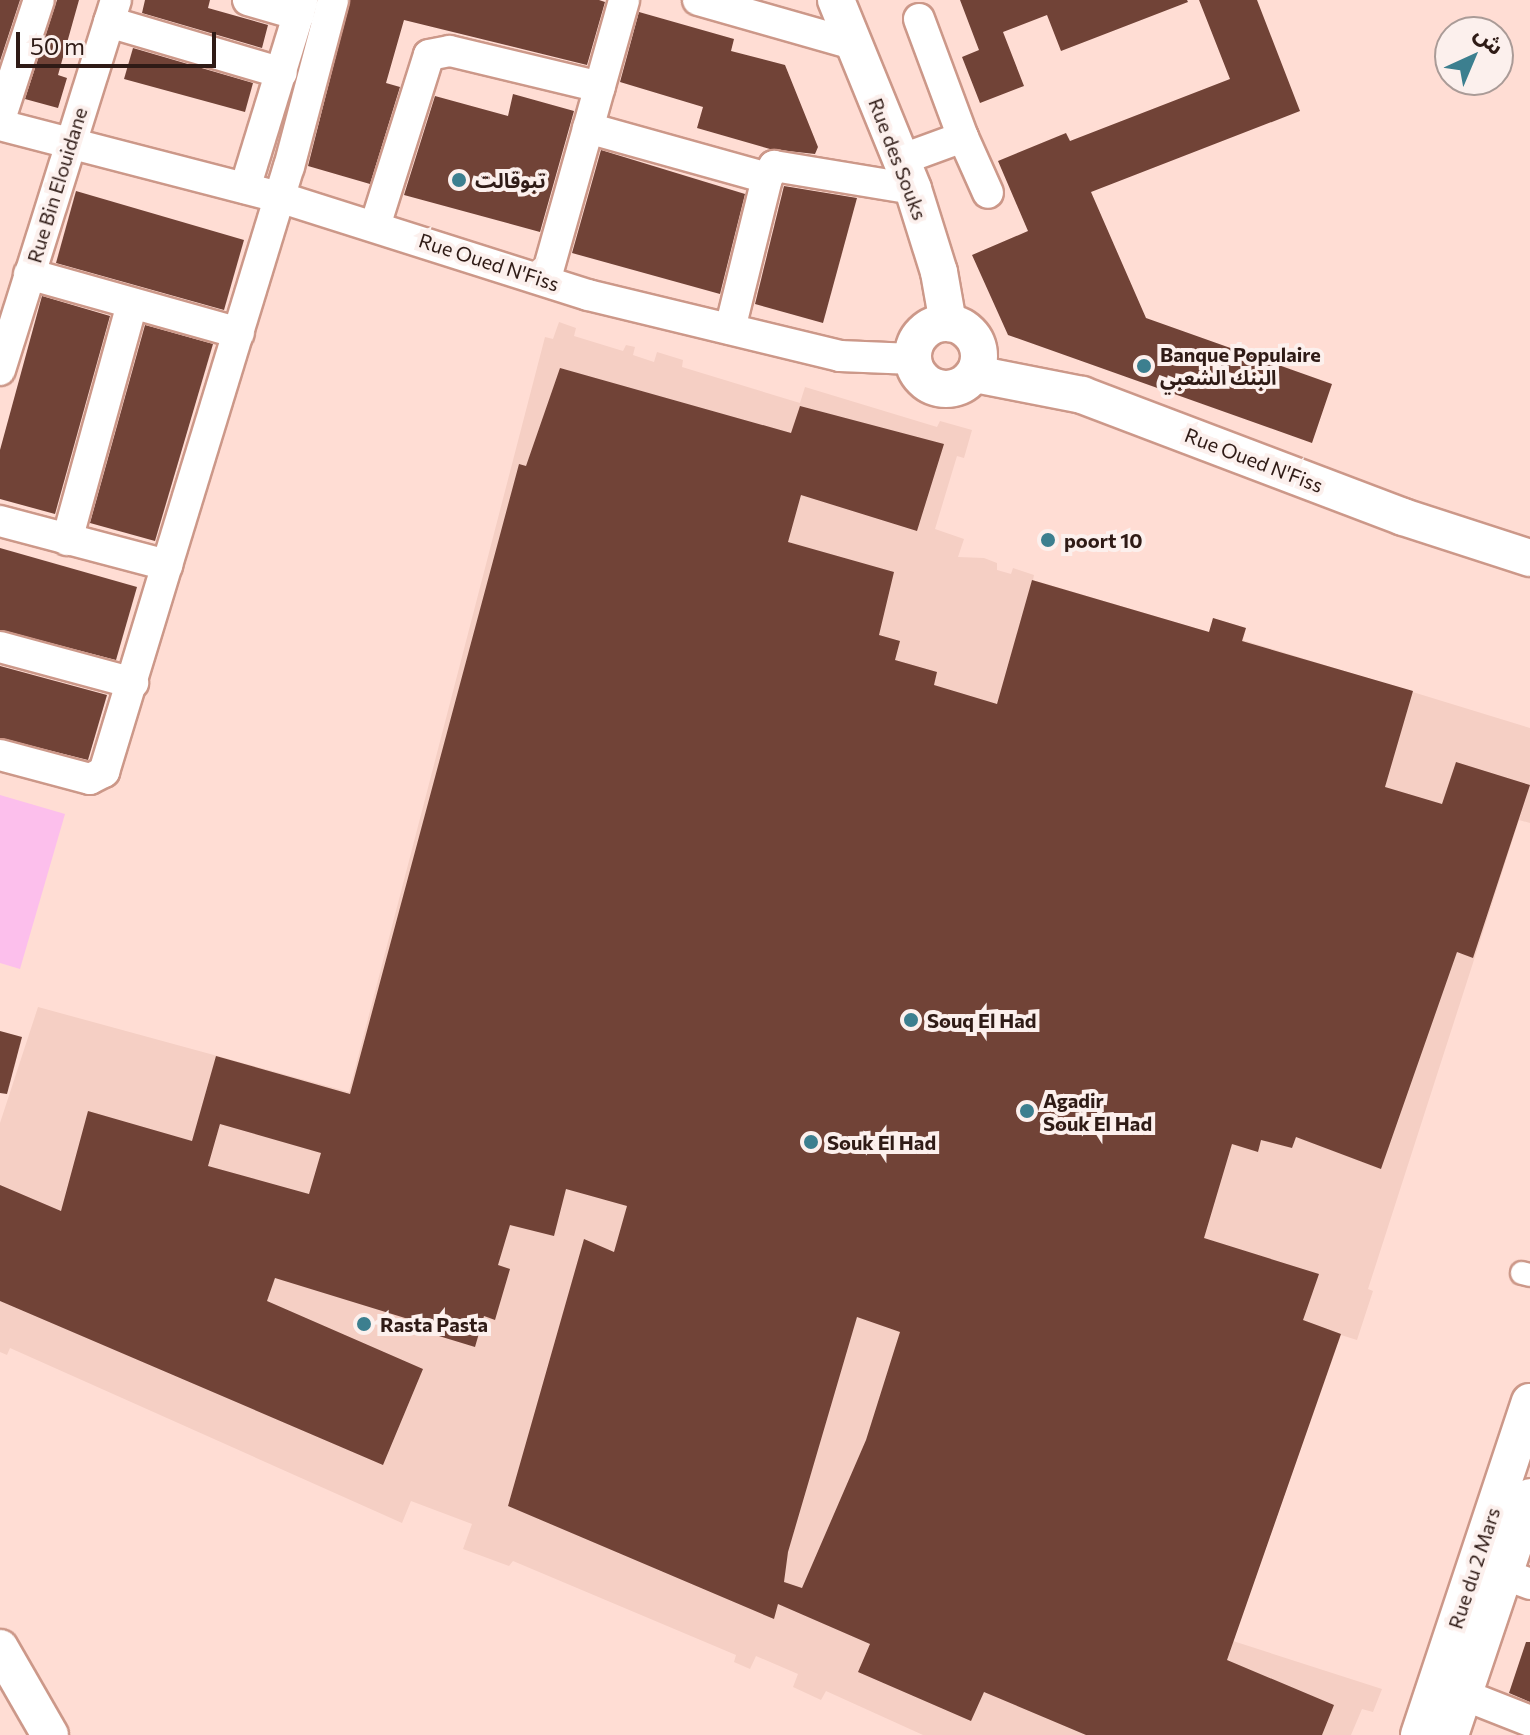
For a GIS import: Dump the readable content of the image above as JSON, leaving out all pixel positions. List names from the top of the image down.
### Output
{
  "streets": {
    "street": [
      "Rue des Souks",
      "Rue Bin Elouidane",
      "Rue Oued N'Fiss",
      "Rue du 2 Mars"
    ]
  },
  "crossings": [
    ["Rue des Souks", "Rue Oued N'Fiss"],
    ["Rue Bin Elouidane", "Rue Oued N'Fiss"]
  ],
  "places": [
    "تبوقالت",
    "Banque Populaire البنك الشعبي",
    "poort 10",
    "Souq El Had",
    "Agadir Souk El Had",
    "Souk El Had",
    "Rasta Pasta"
  ],
  "scale_bar": "50 m",
  "north": "top right"
}
